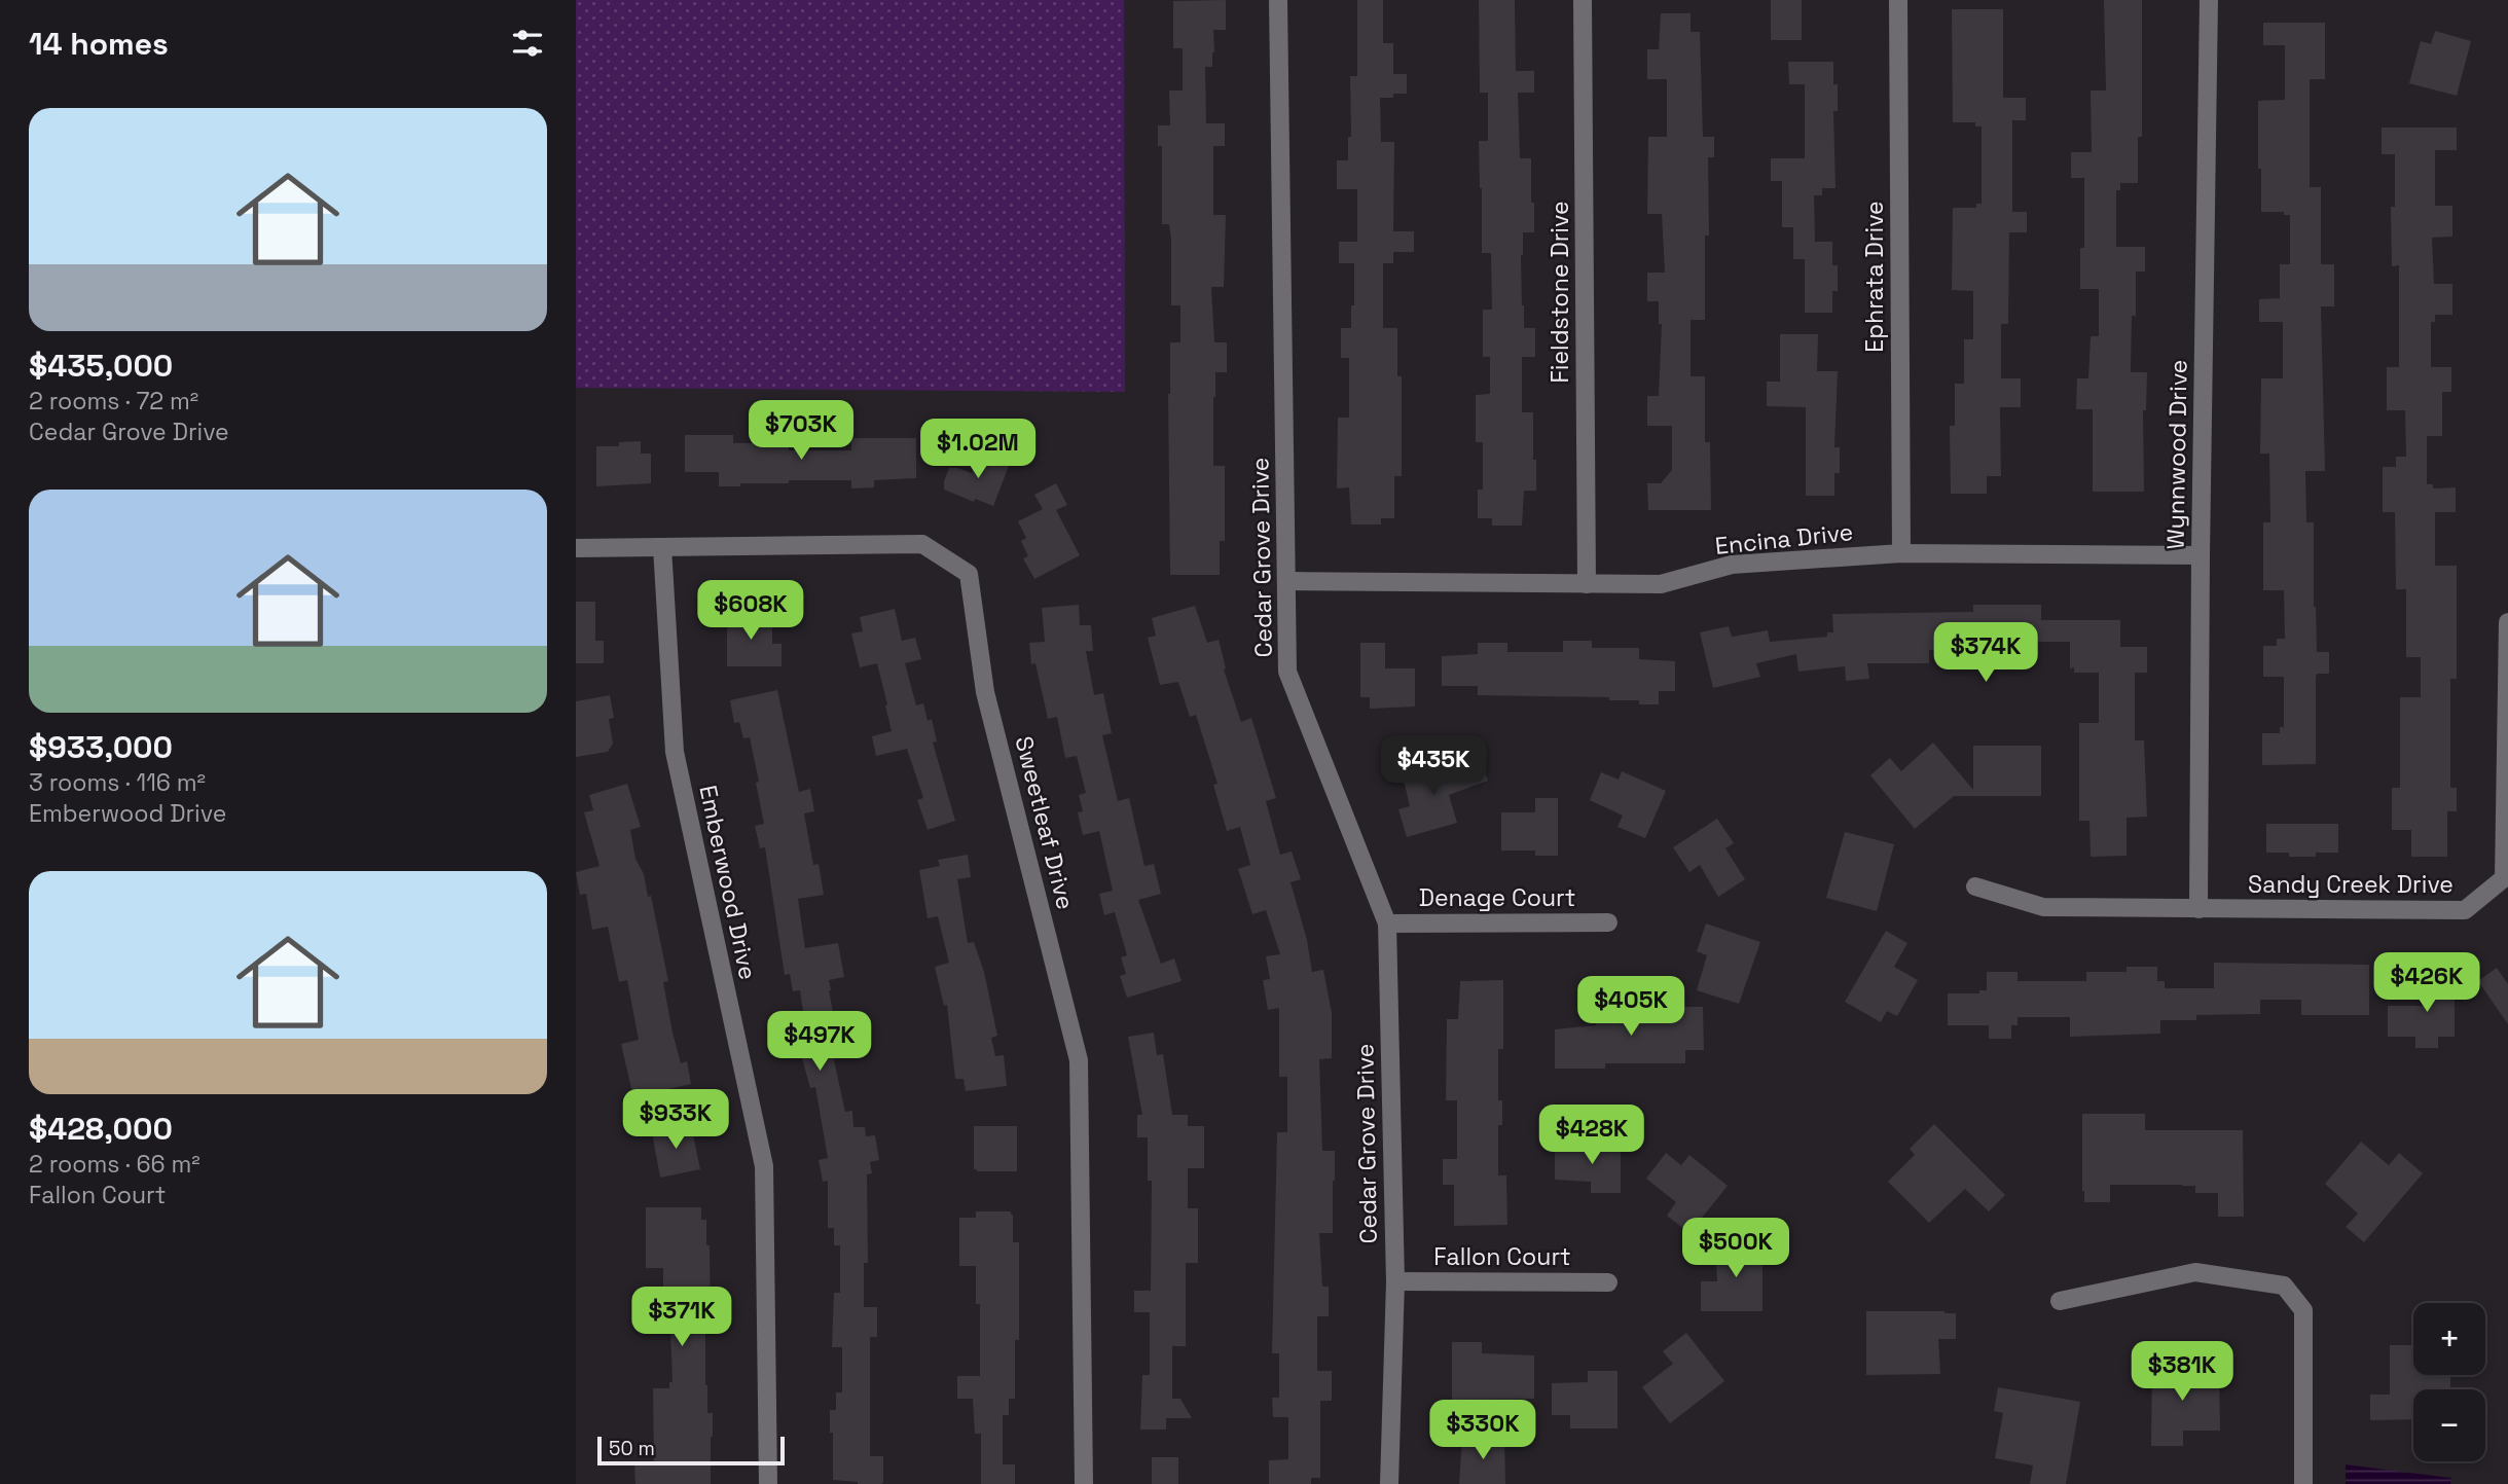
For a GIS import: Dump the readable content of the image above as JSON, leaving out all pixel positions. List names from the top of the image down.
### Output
{
  "streets": {
    "street": [
      "Ephrata Drive",
      "Fieldstone Drive",
      "Wynnwood Drive",
      "Encina Drive",
      "Cedar Grove Drive",
      "Sweetleaf Drive",
      "Emberwood Drive",
      "Sandy Creek Drive",
      "Denage Court",
      "Fallon Court"
    ]
  },
  "crossings": [
    ["Ephrata Drive", "Encina Drive"],
    ["Fieldstone Drive", "Encina Drive"],
    ["Wynnwood Drive", "Encina Drive"],
    ["Wynnwood Drive", "Sandy Creek Drive"],
    ["Encina Drive", "Cedar Grove Drive"],
    ["Cedar Grove Drive", "Denage Court"],
    ["Cedar Grove Drive", "Fallon Court"],
    ["Sweetleaf Drive", "Emberwood Drive"]
  ],
  "scale_bar": "50 m",
  "page": {
    "heading": "14 homes",
    "list": [
      {
        "name": "$435,000",
        "note": "2 rooms · 72 m² · Cedar Grove Drive"
      },
      {
        "name": "$933,000",
        "note": "3 rooms · 116 m² · Emberwood Drive"
      },
      {
        "name": "$428,000",
        "note": "2 rooms · 66 m² · Fallon Court"
      }
    ],
    "price": [
      "$703K",
      "$1.02M",
      "$608K",
      "$374K",
      "$435K",
      "$426K",
      "$405K",
      "$497K",
      "$933K",
      "$428K",
      "$500K",
      "$371K",
      "$381K",
      "$330K"
    ],
    "map_buttons": ["+", "−"],
    "scale": "50 m"
  }
}
